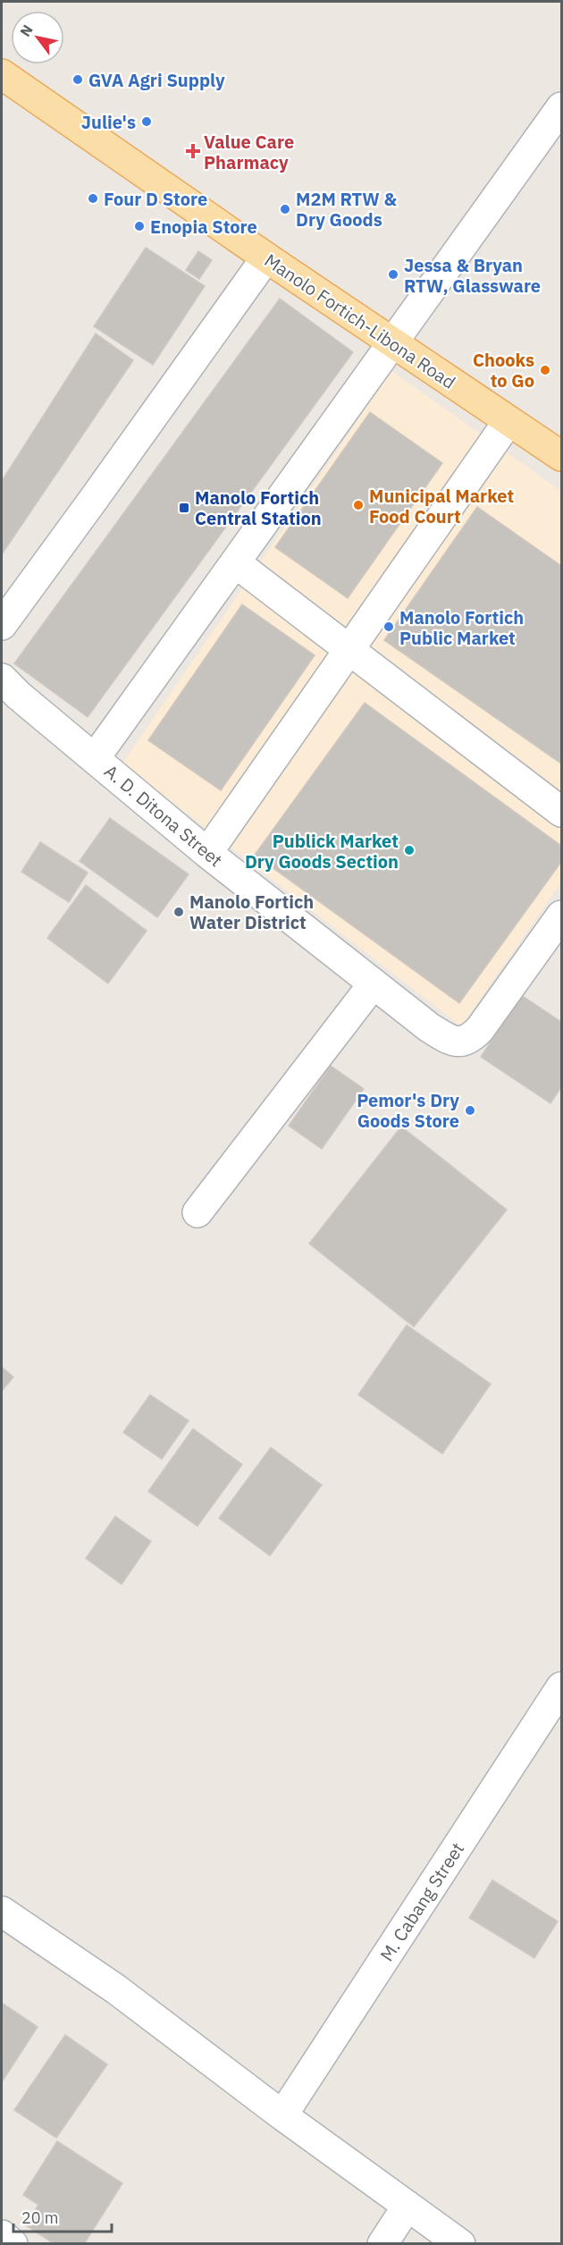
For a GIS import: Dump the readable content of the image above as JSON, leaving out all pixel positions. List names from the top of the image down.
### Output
{
  "streets": {
    "main road": ["Manolo Fortich-Libona Road"],
    "street": ["A. D. Ditona Street", "M. Cabang Street"]
  },
  "places": {
    "other": [
      "GVA Agri Supply",
      "Julie's",
      "Four D Store",
      "M2M RTW & Dry Goods",
      "Enopia Store",
      "Jessa & Bryan RTW, Glassware",
      "Chooks to Go",
      "Municipal Market Food Court",
      "Manolo Fortich Public Market",
      "Publick Market Dry Goods Section",
      "Manolo Fortich Water District",
      "Pemor's Dry Goods Store"
    ],
    "health": ["Value Care Pharmacy"],
    "transit": ["Manolo Fortich Central Station"]
  },
  "scale_bar": "20 m",
  "north": "top left"
}
